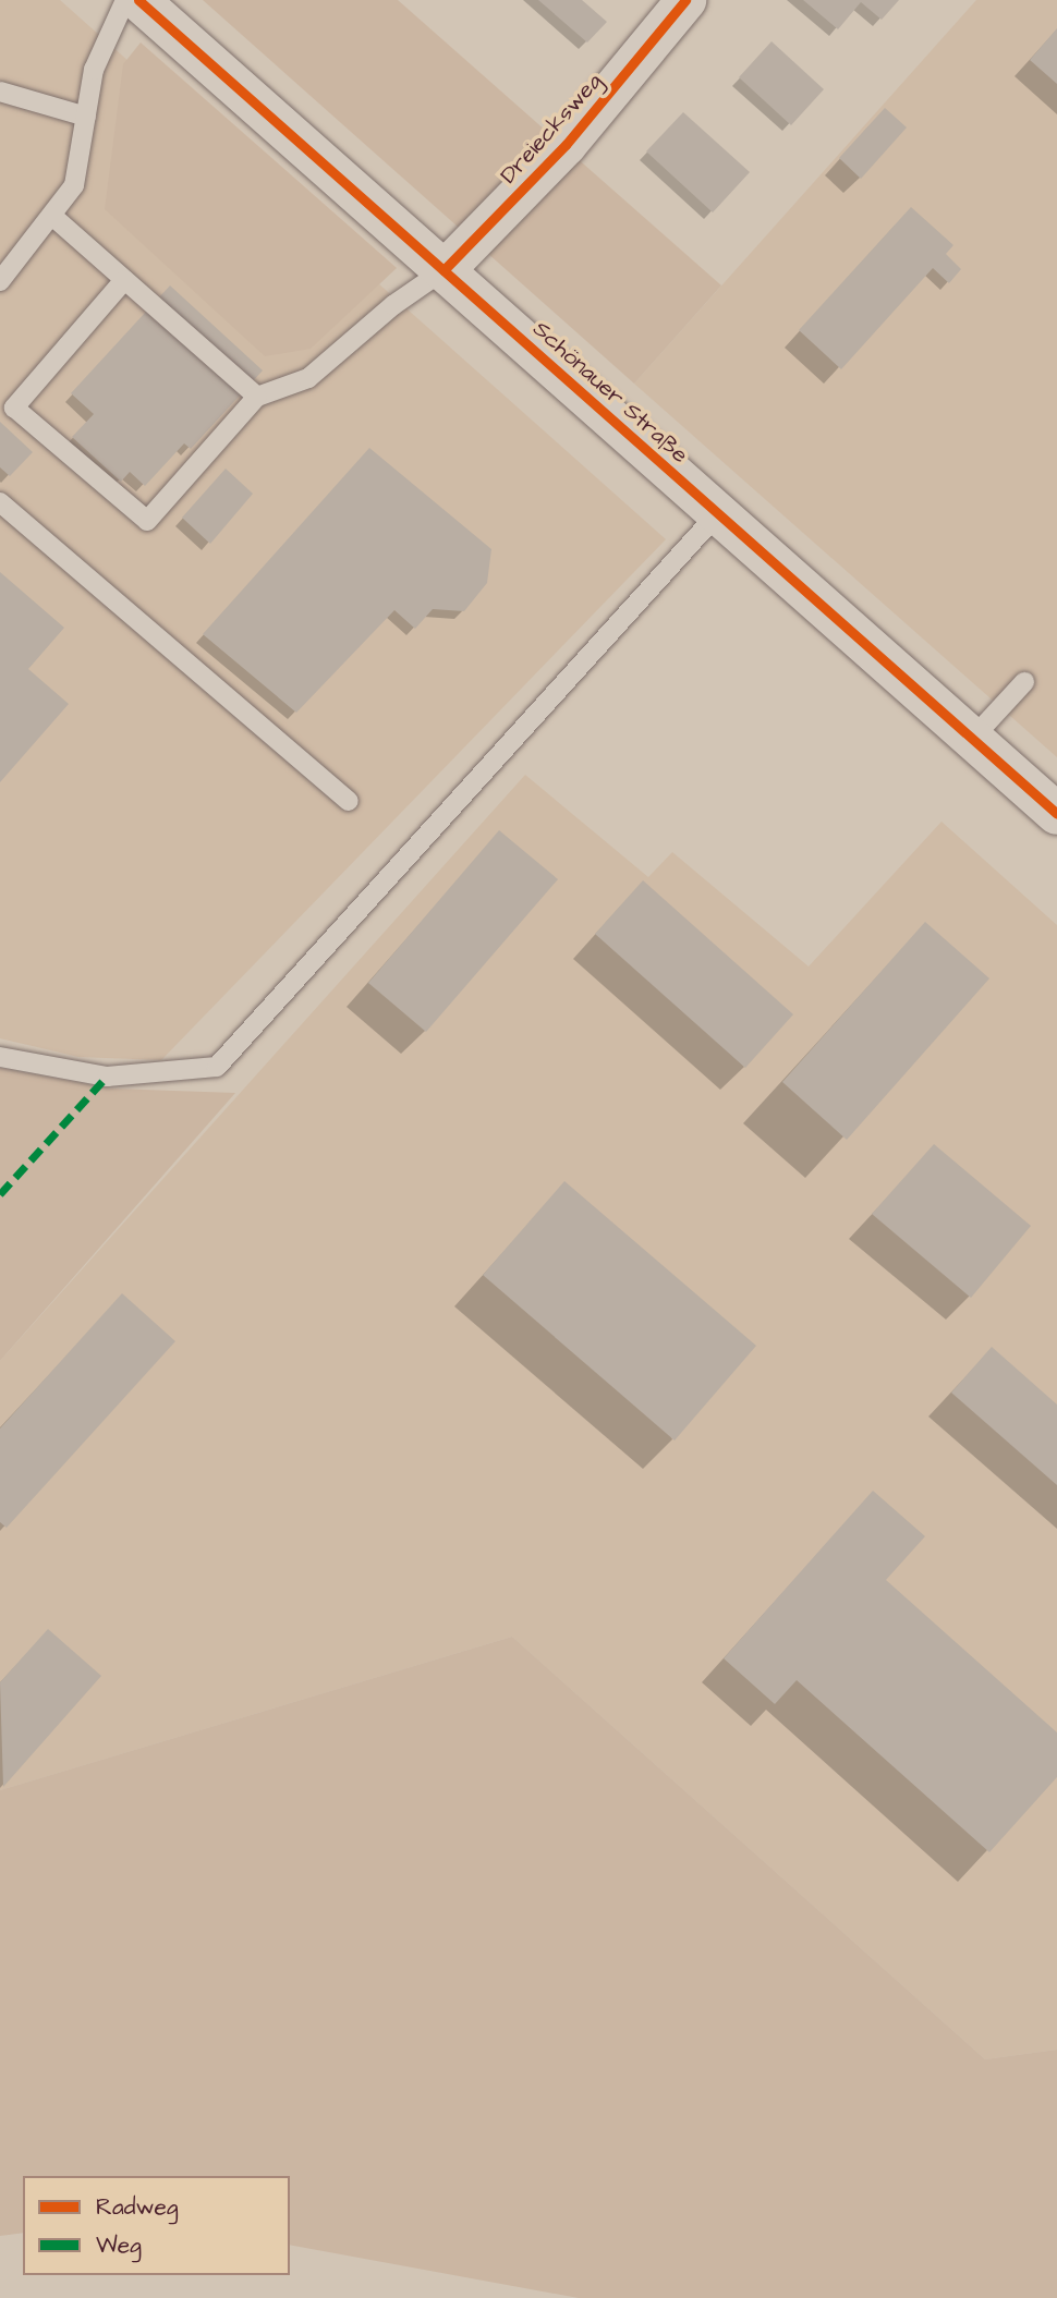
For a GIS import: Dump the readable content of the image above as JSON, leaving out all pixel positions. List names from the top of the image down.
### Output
{
  "streets": {
    "main road": ["Schönauer Straße"],
    "street": ["Dreiecksweg"]
  },
  "crossings": [
    ["Dreiecksweg", "Schönauer Straße"]
  ],
  "legend": ["Radweg", "Weg"]
}
